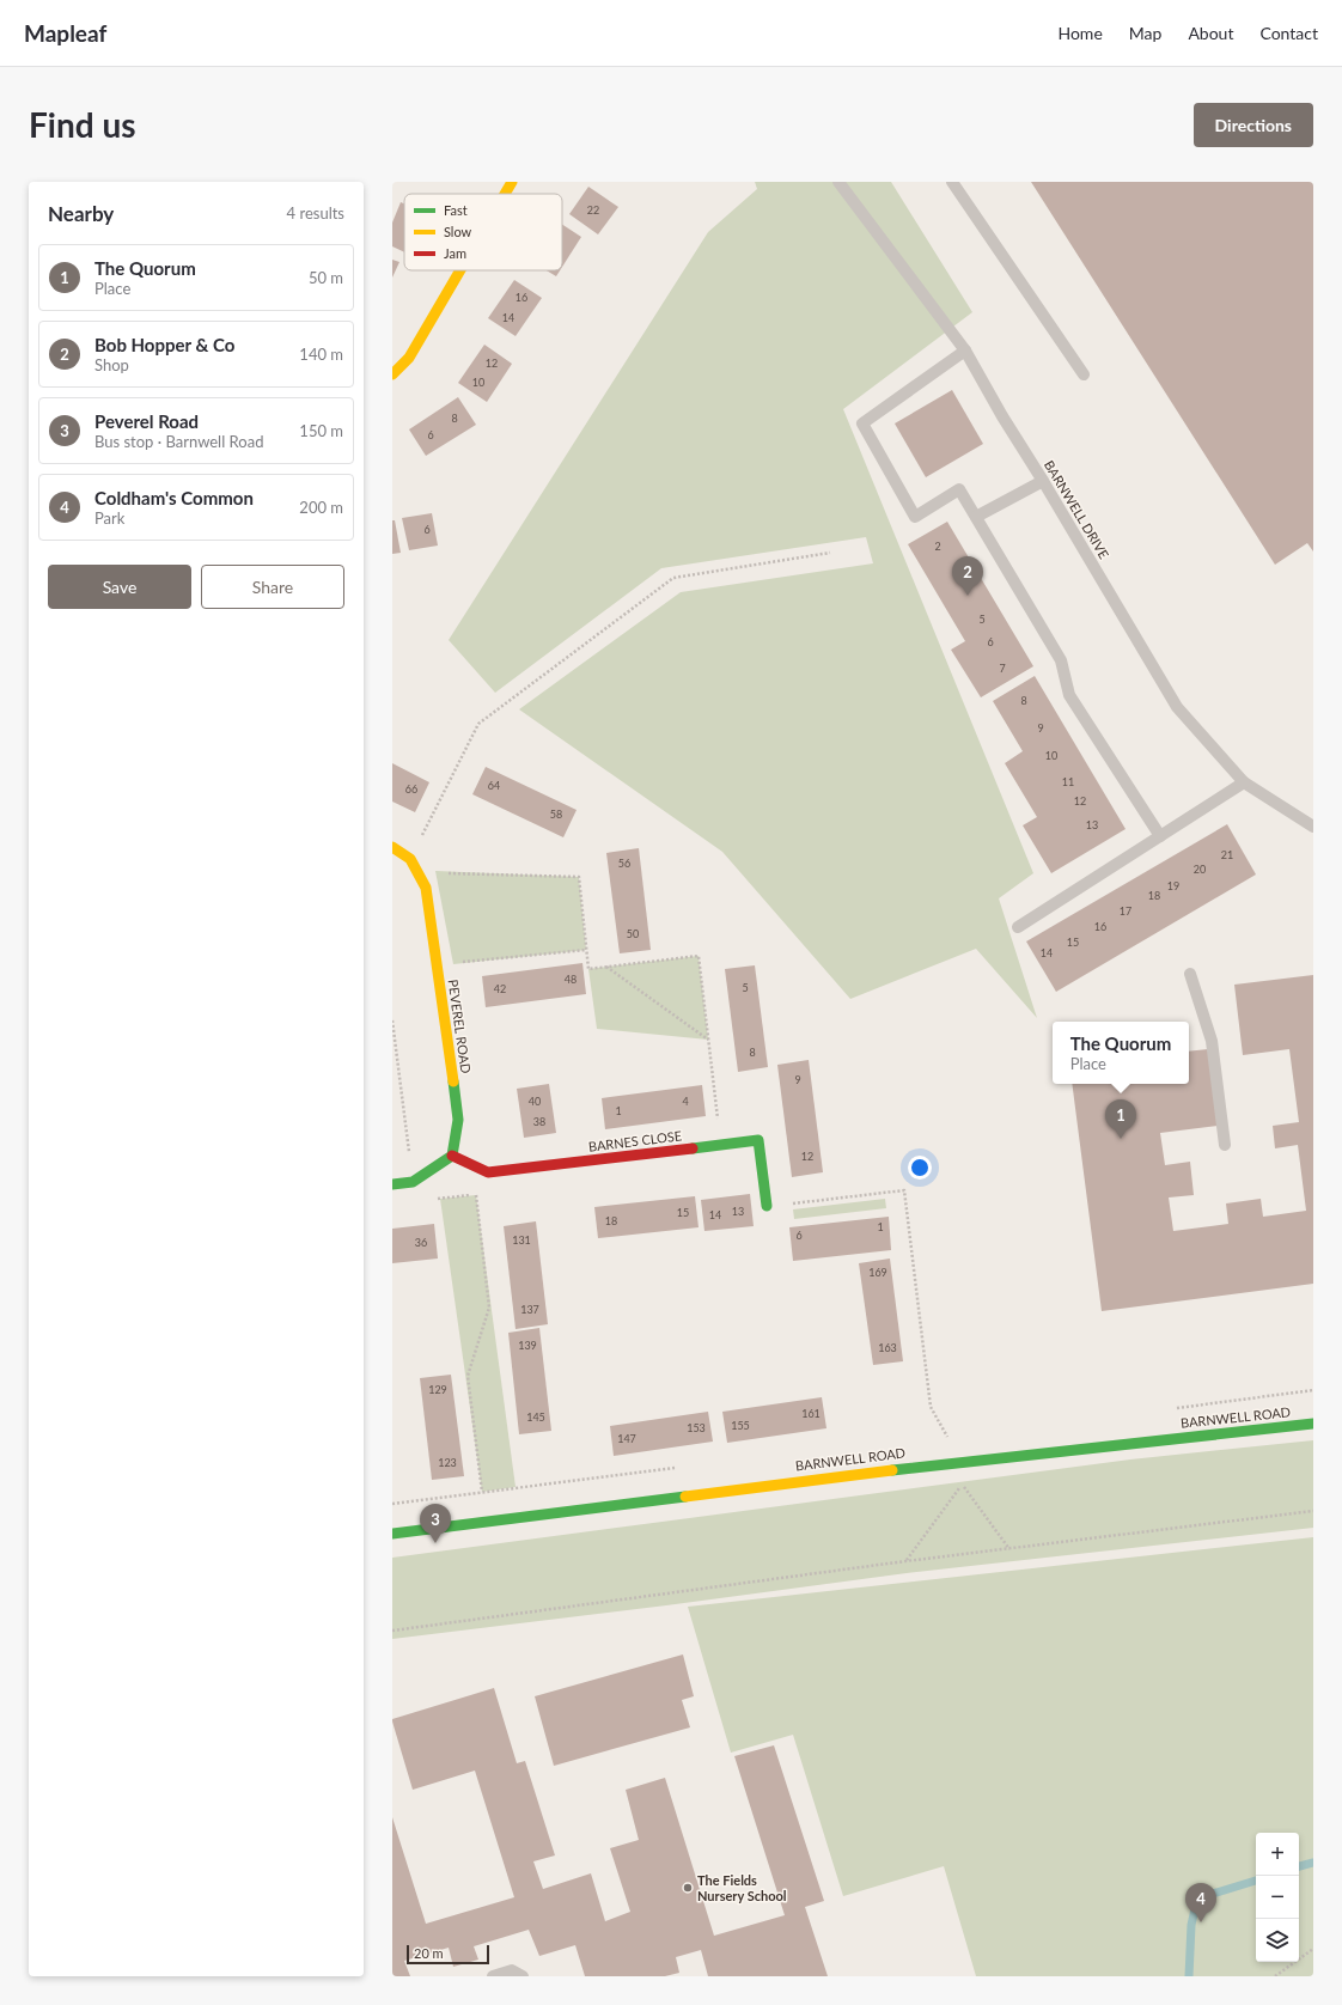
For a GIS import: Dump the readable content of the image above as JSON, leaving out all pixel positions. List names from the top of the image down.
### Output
{
  "streets": {
    "street": ["PEVEREL ROAD", "BARNES CLOSE", "BARNWELL ROAD"],
    "lane": ["BARNWELL DRIVE"]
  },
  "crossings": [
    ["PEVEREL ROAD", "BARNES CLOSE"]
  ],
  "places": ["The Fields Nursery School"],
  "house_numbers": [
    "22",
    "16",
    "14",
    "12",
    "10",
    "8",
    "6",
    "6",
    "2",
    "5",
    "6",
    "7",
    "8",
    "9",
    "10",
    "11",
    "64",
    "66",
    "12",
    "58",
    "13",
    "21",
    "56",
    "20",
    "19",
    "18",
    "17",
    "16",
    "50",
    "15",
    "14",
    "48",
    "5",
    "42",
    "8",
    "9",
    "40",
    "4",
    "1",
    "38",
    "12",
    "13",
    "15",
    "14",
    "18",
    "1",
    "6",
    "131",
    "36",
    "169",
    "137",
    "139",
    "163",
    "129",
    "161",
    "145",
    "155",
    "153",
    "147",
    "123"
  ],
  "legend": ["Fast", "Slow", "Jam"],
  "scale_bar": "20 m",
  "page": {
    "header": "Mapleaf",
    "nav": [
      "Home",
      "Map",
      "About",
      "Contact"
    ],
    "buttons": [
      "Directions",
      ["Save", "Share"]
    ],
    "title": "Find us",
    "heading": ["Nearby", "4 results"],
    "list": [
      {
        "mark": "1",
        "name": "The Quorum",
        "note": "Place",
        "value": "50 m"
      },
      {
        "mark": "2",
        "name": "Bob Hopper & Co",
        "note": "Shop",
        "value": "140 m"
      },
      {
        "mark": "3",
        "name": "Peverel Road",
        "note": "Bus stop · Barnwell Road",
        "value": "150 m"
      },
      {
        "mark": "4",
        "name": "Coldham's Common",
        "note": "Park",
        "value": "200 m"
      }
    ],
    "pins": [
      "2",
      "1",
      "3",
      "4"
    ],
    "popup": ["The Quorum", "Place"],
    "map_buttons": ["+", "−"],
    "scale": "20 m"
  }
}
